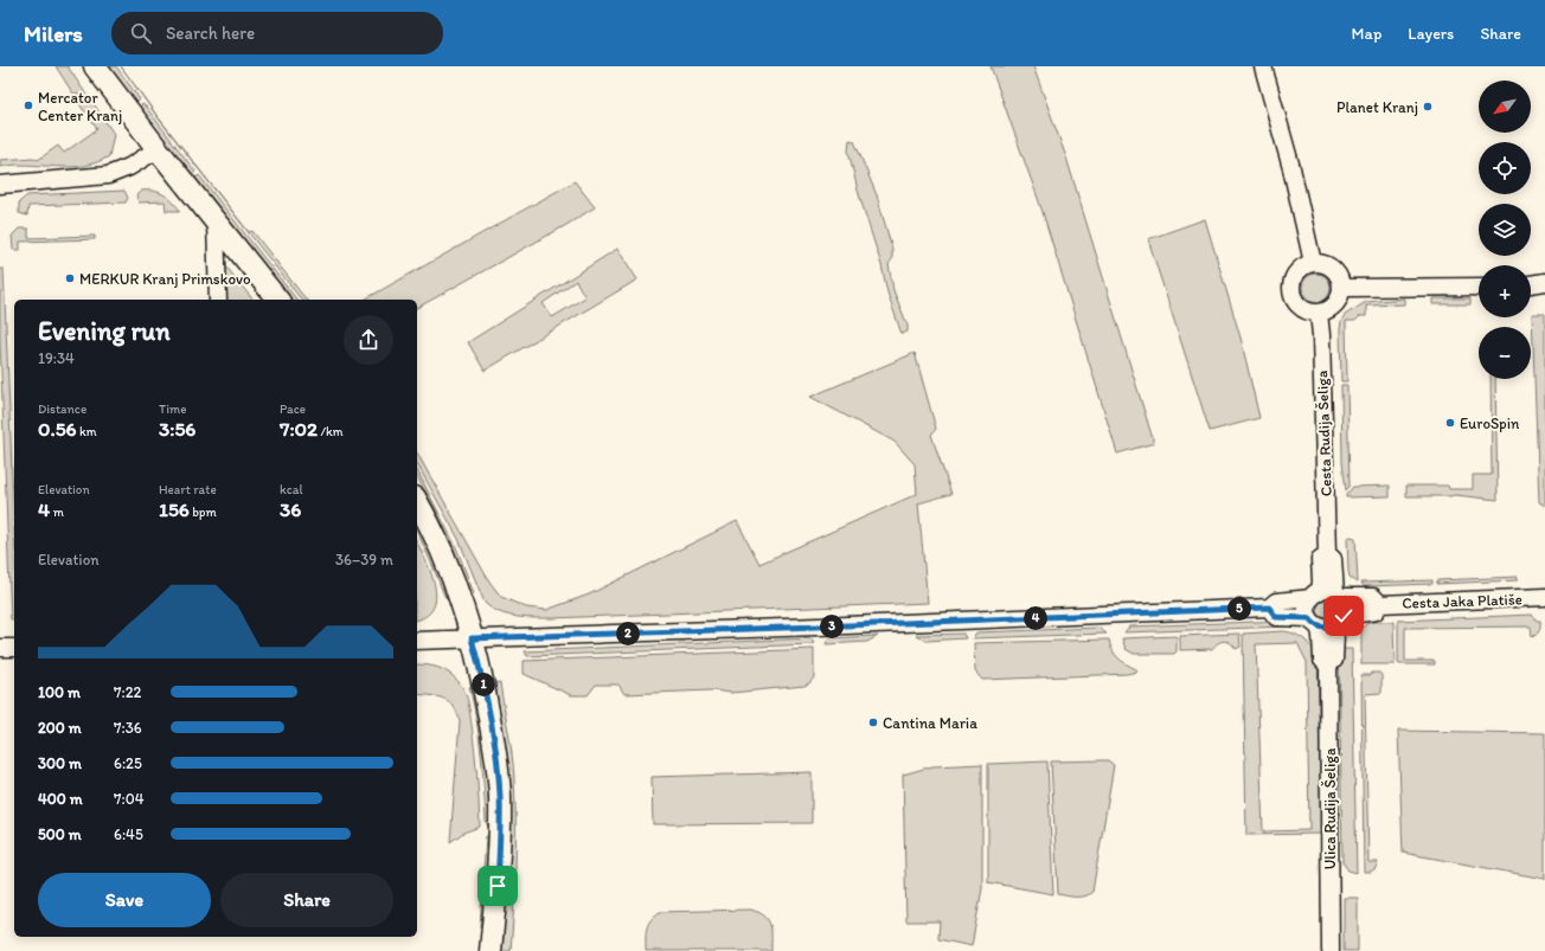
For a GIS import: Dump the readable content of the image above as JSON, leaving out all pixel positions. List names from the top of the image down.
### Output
{
  "streets": {
    "street": ["Cesta Rudija Šeliga", "Cesta Jaka Platiše", "Ulica Rudija Šeliga"]
  },
  "crossings": [
    ["Cesta Rudija Šeliga", "Cesta Jaka Platiše"],
    ["Cesta Rudija Šeliga", "Ulica Rudija Šeliga"],
    ["Cesta Jaka Platiše", "Ulica Rudija Šeliga"]
  ],
  "places": [
    "Mercator Center Kranj",
    "Planet Kranj",
    "MERKUR Kranj Primskovo",
    "EuroSpin",
    "Cantina Maria"
  ],
  "north": "bottom left",
  "page": {
    "header": "Milers",
    "search": "Search here",
    "nav": ["Map", "Layers", "Share"],
    "map_buttons": ["+", "−"],
    "heading": ["Evening run", "19:34"],
    "stats": [
      ["Distance", "0.56 km"],
      ["Time", "3:56"],
      ["Pace", "7:02 /km"],
      ["Elevation", "4 m"],
      ["Heart rate", "156 bpm"],
      ["kcal", "36"]
    ],
    "chart": ["Elevation", "36–39 m"],
    "pins": [
      "5",
      "4",
      "3",
      "2",
      "1"
    ],
    "list": [
      {
        "name": "100 m",
        "note": "7:22"
      },
      {
        "name": "200 m",
        "note": "7:36"
      },
      {
        "name": "300 m",
        "note": "6:25"
      },
      {
        "name": "400 m",
        "note": "7:04"
      },
      {
        "name": "500 m",
        "note": "6:45"
      }
    ],
    "buttons": ["Save", "Share"]
  }
}
